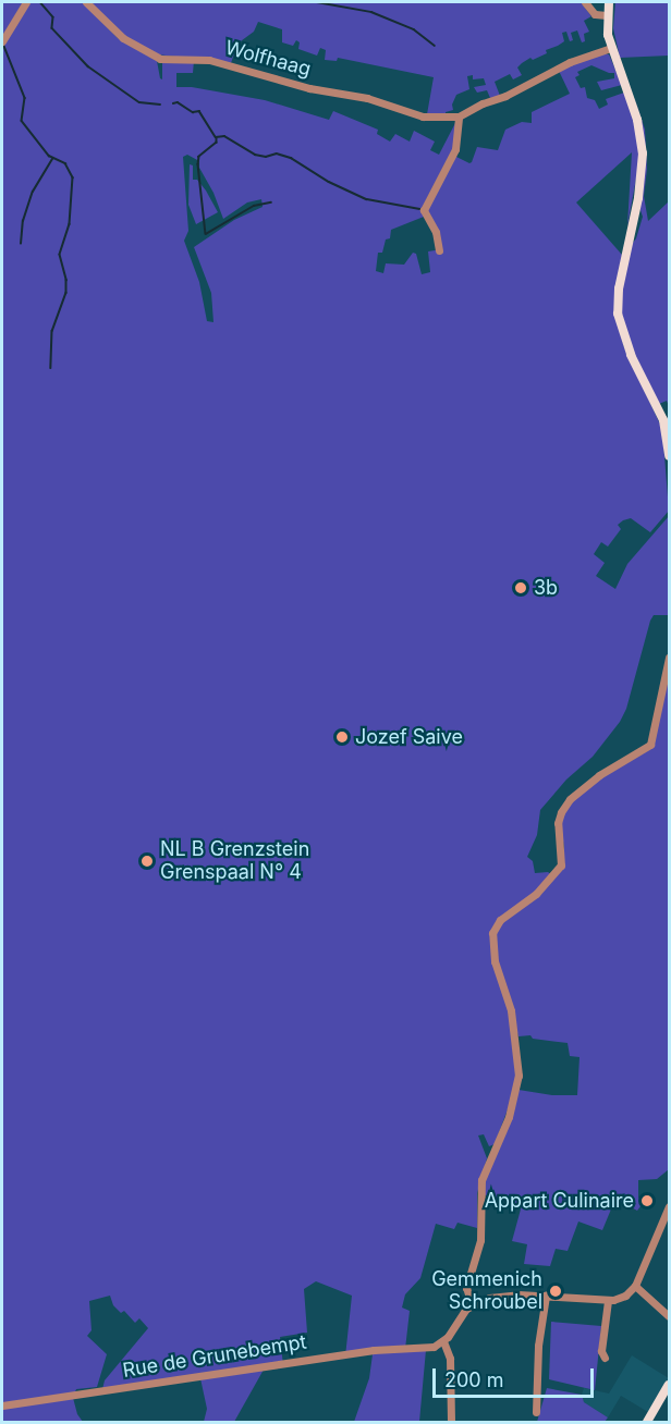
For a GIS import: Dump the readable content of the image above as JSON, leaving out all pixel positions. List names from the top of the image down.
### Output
{
  "streets": {
    "street": ["Wolfhaag", "Rue de Grunebempt"]
  },
  "places": [
    "3b",
    "Jozef Saive",
    "NL B Grenzstein Grenspaal N° 4",
    "Appart Culinaire",
    "Gemmenich Schroubel"
  ],
  "scale_bar": "200 m"
}
